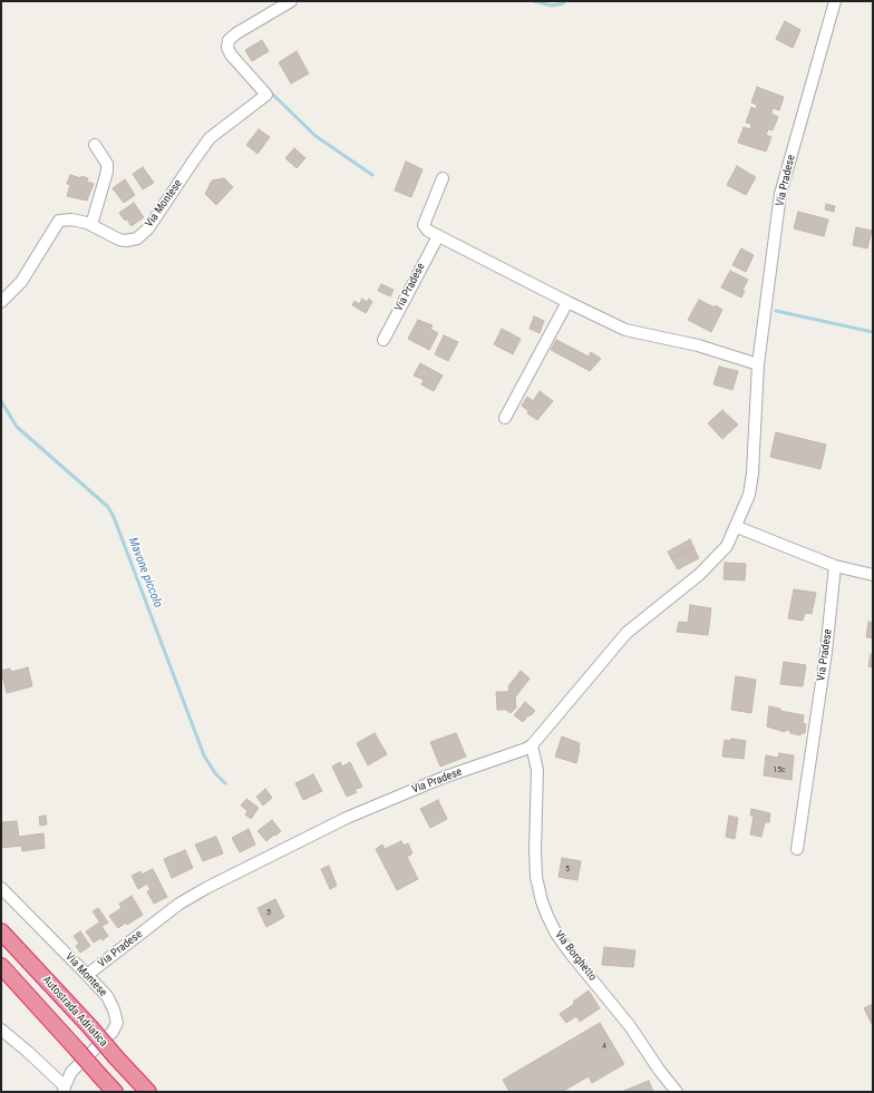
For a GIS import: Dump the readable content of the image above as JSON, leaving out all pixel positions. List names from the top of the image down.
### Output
{
  "streets": {
    "highway": ["Autostrada Adriatica"],
    "street": ["Via Pradese", "Via Montese", "Via Borghetto"]
  },
  "crossings": [
    ["Via Pradese", "Via Montese"],
    ["Via Pradese", "Via Borghetto"]
  ],
  "water": ["Mavone piccolo"],
  "house_numbers": [
    "15c",
    "5",
    "5",
    "4"
  ]
}
